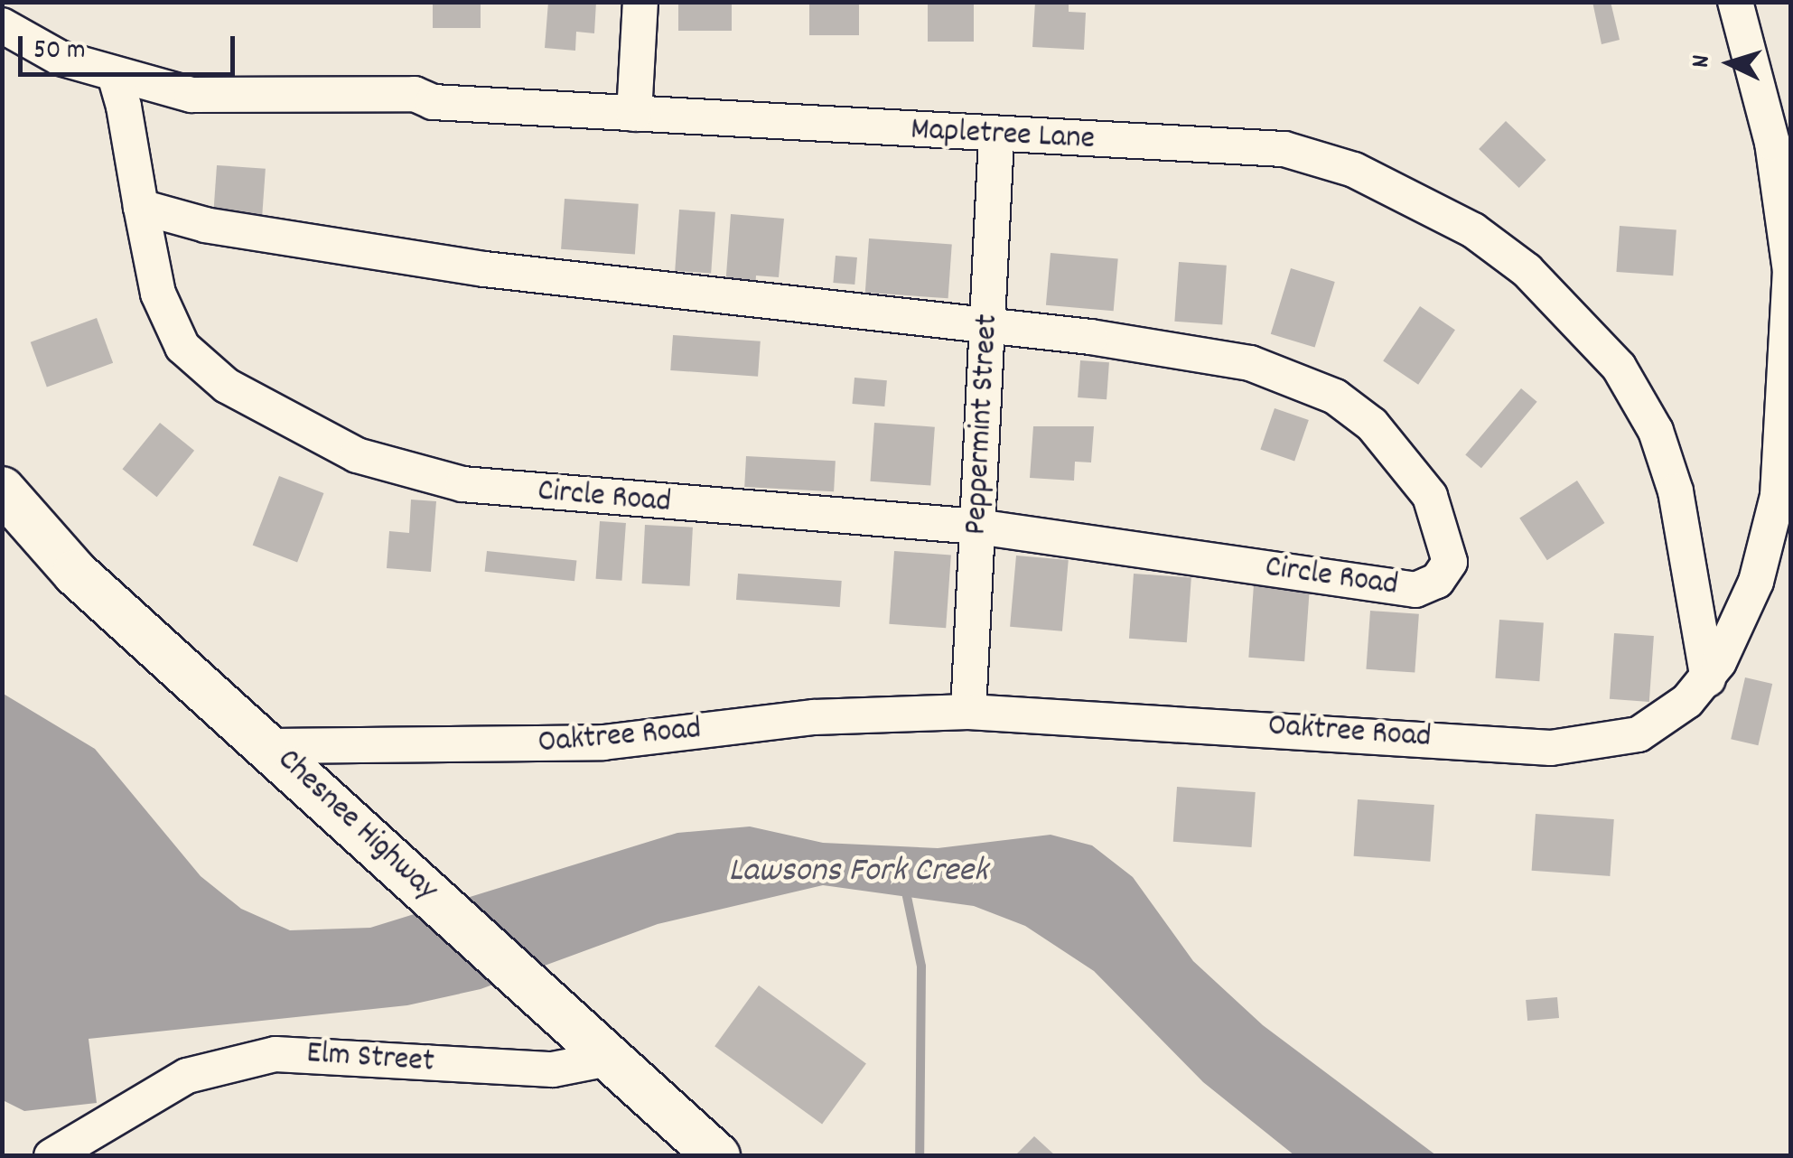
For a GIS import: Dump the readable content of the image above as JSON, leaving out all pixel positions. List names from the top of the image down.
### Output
{
  "streets": {
    "main road": ["Chesnee Highway"],
    "street": [
      "Mapletree Lane",
      "Peppermint Street",
      "Circle Road",
      "Oaktree Road",
      "Elm Street"
    ]
  },
  "crossings": [
    ["Mapletree Lane", "Peppermint Street"],
    ["Mapletree Lane", "Circle Road"],
    ["Mapletree Lane", "Oaktree Road"],
    ["Peppermint Street", "Circle Road"],
    ["Peppermint Street", "Oaktree Road"],
    ["Oaktree Road", "Chesnee Highway"],
    ["Chesnee Highway", "Elm Street"]
  ],
  "water": ["Lawsons Fork Creek"],
  "scale_bar": "50 m",
  "north": "left"
}
